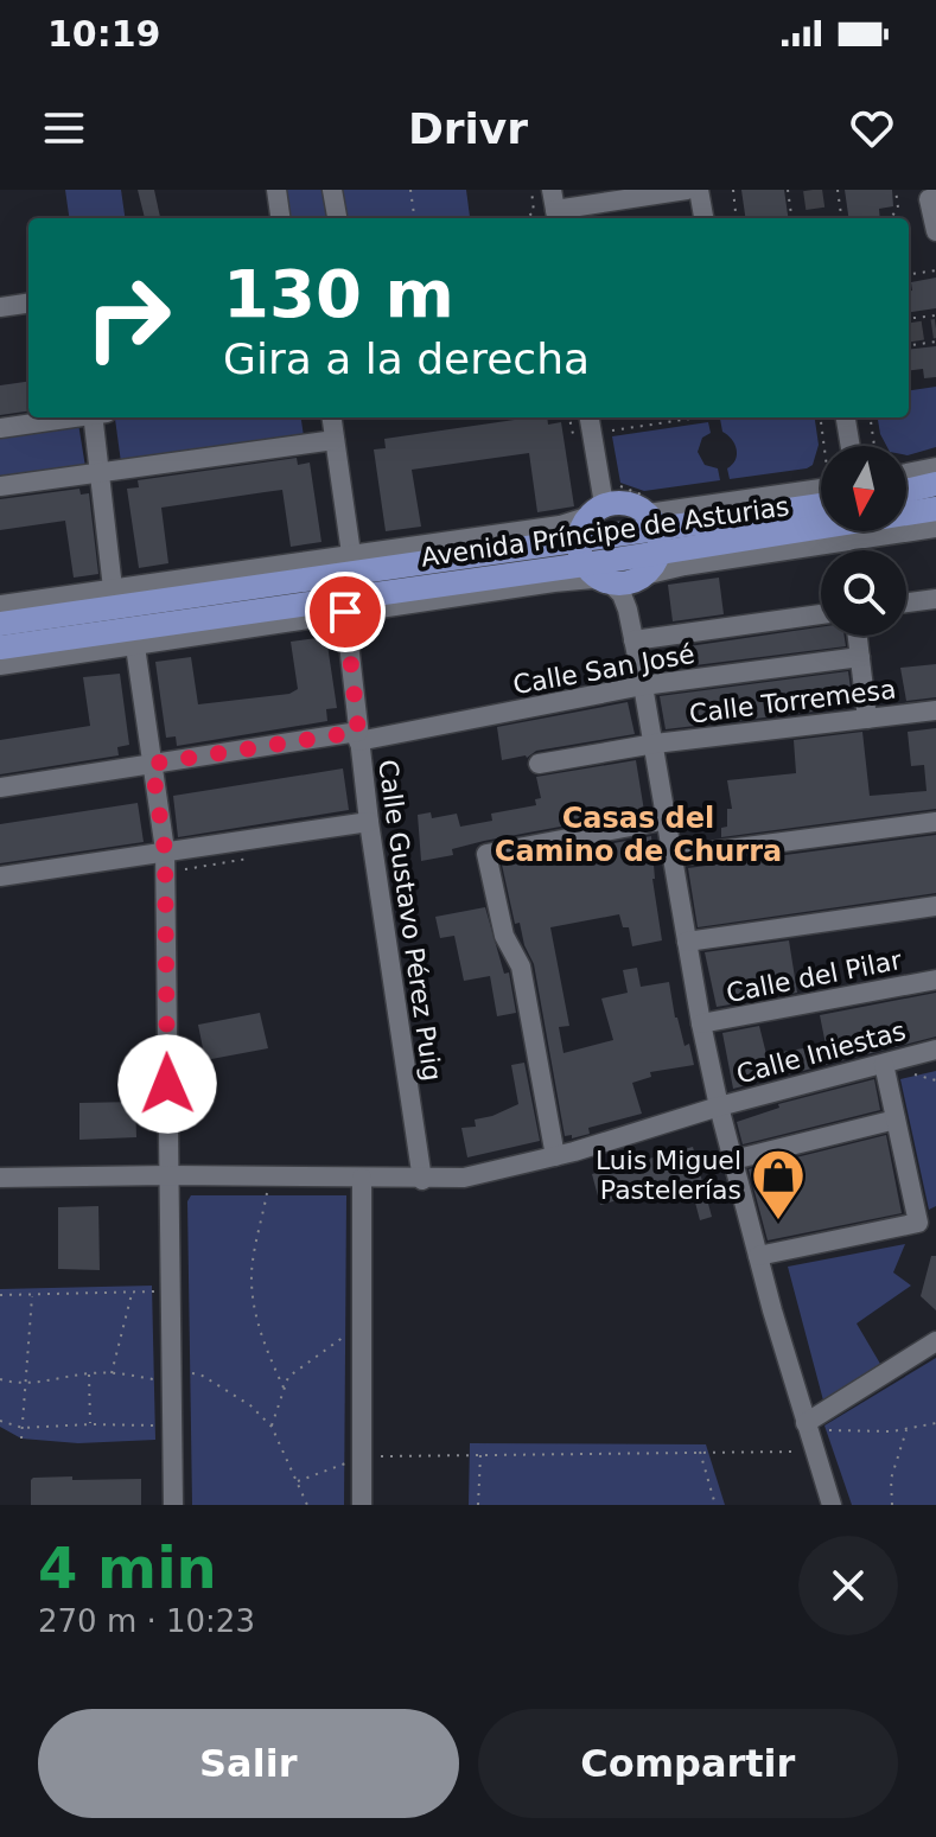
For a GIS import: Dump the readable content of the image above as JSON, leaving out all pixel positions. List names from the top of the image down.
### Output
{
  "streets": {
    "main road": ["Avenida Príncipe de Asturias"],
    "street": [
      "Calle San José",
      "Calle Torremesa",
      "Calle Gustavo Pérez Puig",
      "Calle del Pilar",
      "Calle Iniestas"
    ]
  },
  "crossings": [
    ["Calle San José", "Calle Gustavo Pérez Puig"],
    ["Calle Gustavo Pérez Puig", "Calle Iniestas"]
  ],
  "districts": ["Casas del Camino de Churra"],
  "places": {
    "shop": ["Luis Miguel Pastelerías"]
  },
  "north": "bottom",
  "page": {
    "status": "10:19",
    "header": "Drivr",
    "turn": ["130 m", "Gira a la derecha"],
    "heading": ["4 min", "270 m · 10:23"],
    "buttons": ["Salir", "Compartir"]
  }
}
